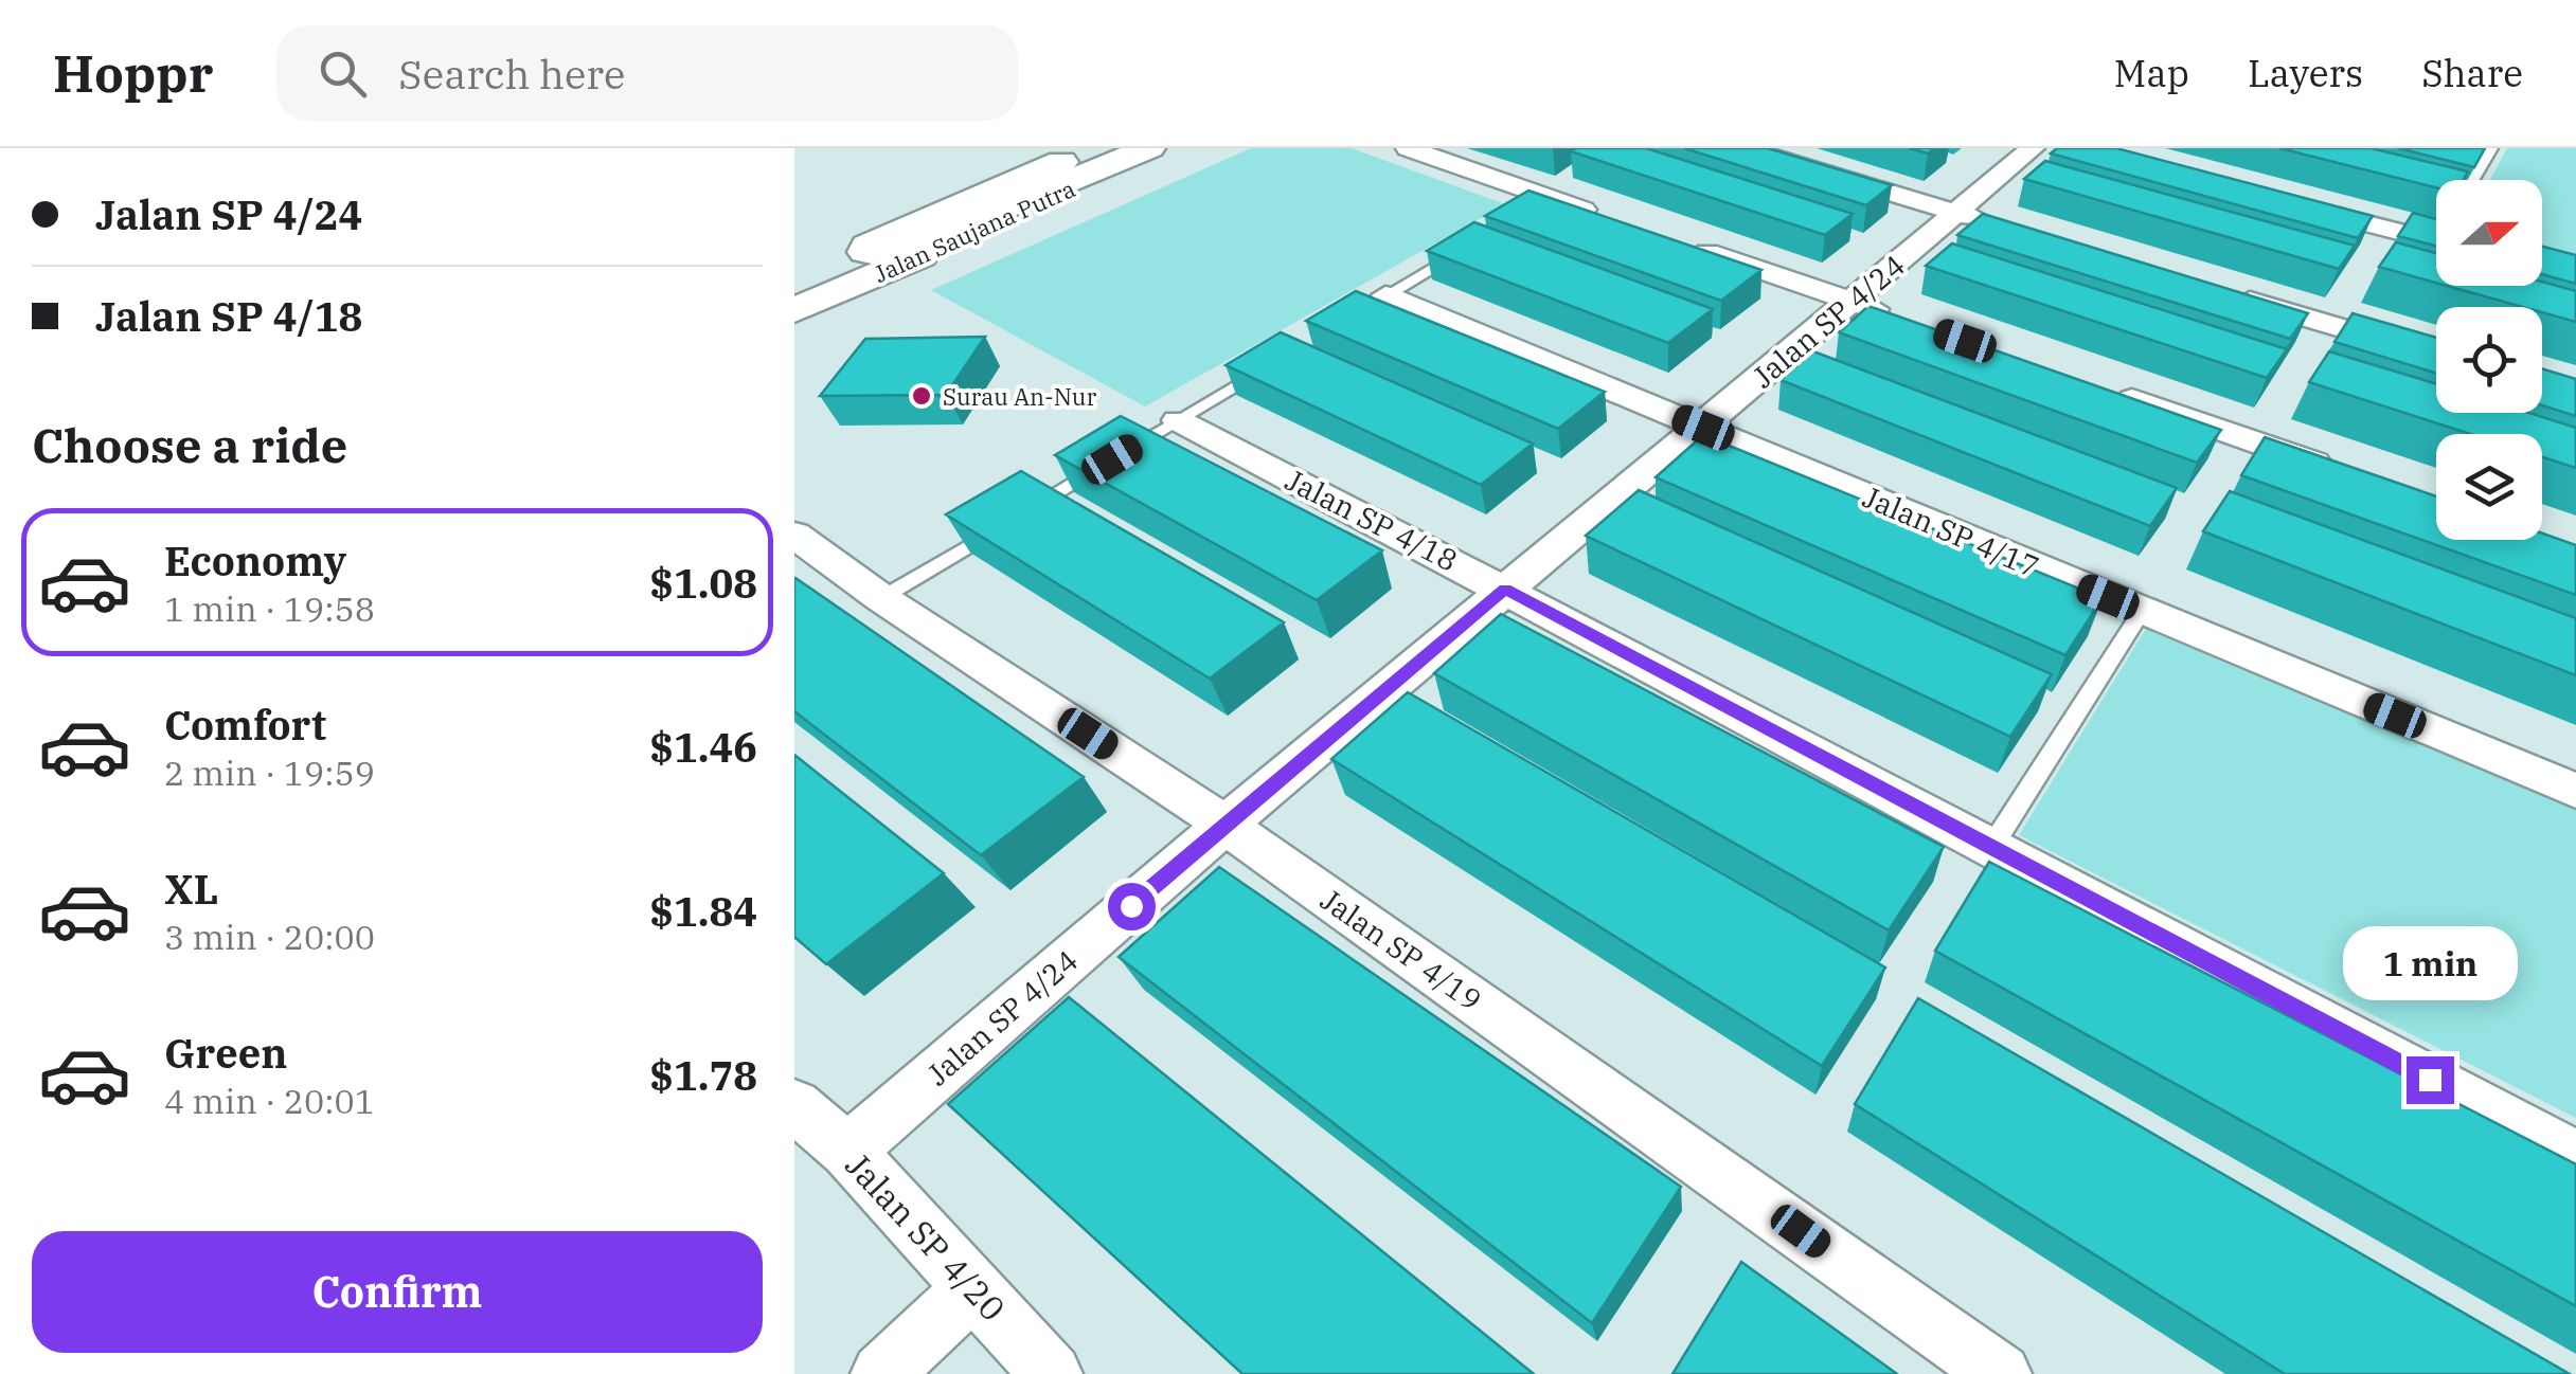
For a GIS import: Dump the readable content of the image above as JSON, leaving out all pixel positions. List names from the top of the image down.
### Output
{
  "streets": {
    "main road": ["Jalan Saujana Putra"],
    "street": [
      "Jalan SP 4/24",
      "Jalan SP 4/18",
      "Jalan SP 4/17",
      "Jalan SP 4/19",
      "Jalan SP 4/20"
    ]
  },
  "crossings": [
    ["Jalan SP 4/24", "Jalan SP 4/18"],
    ["Jalan SP 4/24", "Jalan SP 4/17"],
    ["Jalan SP 4/24", "Jalan SP 4/19"],
    ["Jalan SP 4/24", "Jalan SP 4/20"]
  ],
  "places": ["Surau An-Nur"],
  "north": "right",
  "page": {
    "header": "Hoppr",
    "search": "Search here",
    "nav": ["Map", "Layers", "Share"],
    "banner": ["Jalan SP 4/24", "Jalan SP 4/18"],
    "heading": "Choose a ride",
    "list": [
      {
        "name": "Economy",
        "note": "1 min · 19:58",
        "value": "$1.08"
      },
      {
        "name": "Comfort",
        "note": "2 min · 19:59",
        "value": "$1.46"
      },
      {
        "name": "XL",
        "note": "3 min · 20:00",
        "value": "$1.84"
      },
      {
        "name": "Green",
        "note": "4 min · 20:01",
        "value": "$1.78"
      }
    ],
    "bubble": "1 min",
    "buttons": "Confirm"
  }
}
